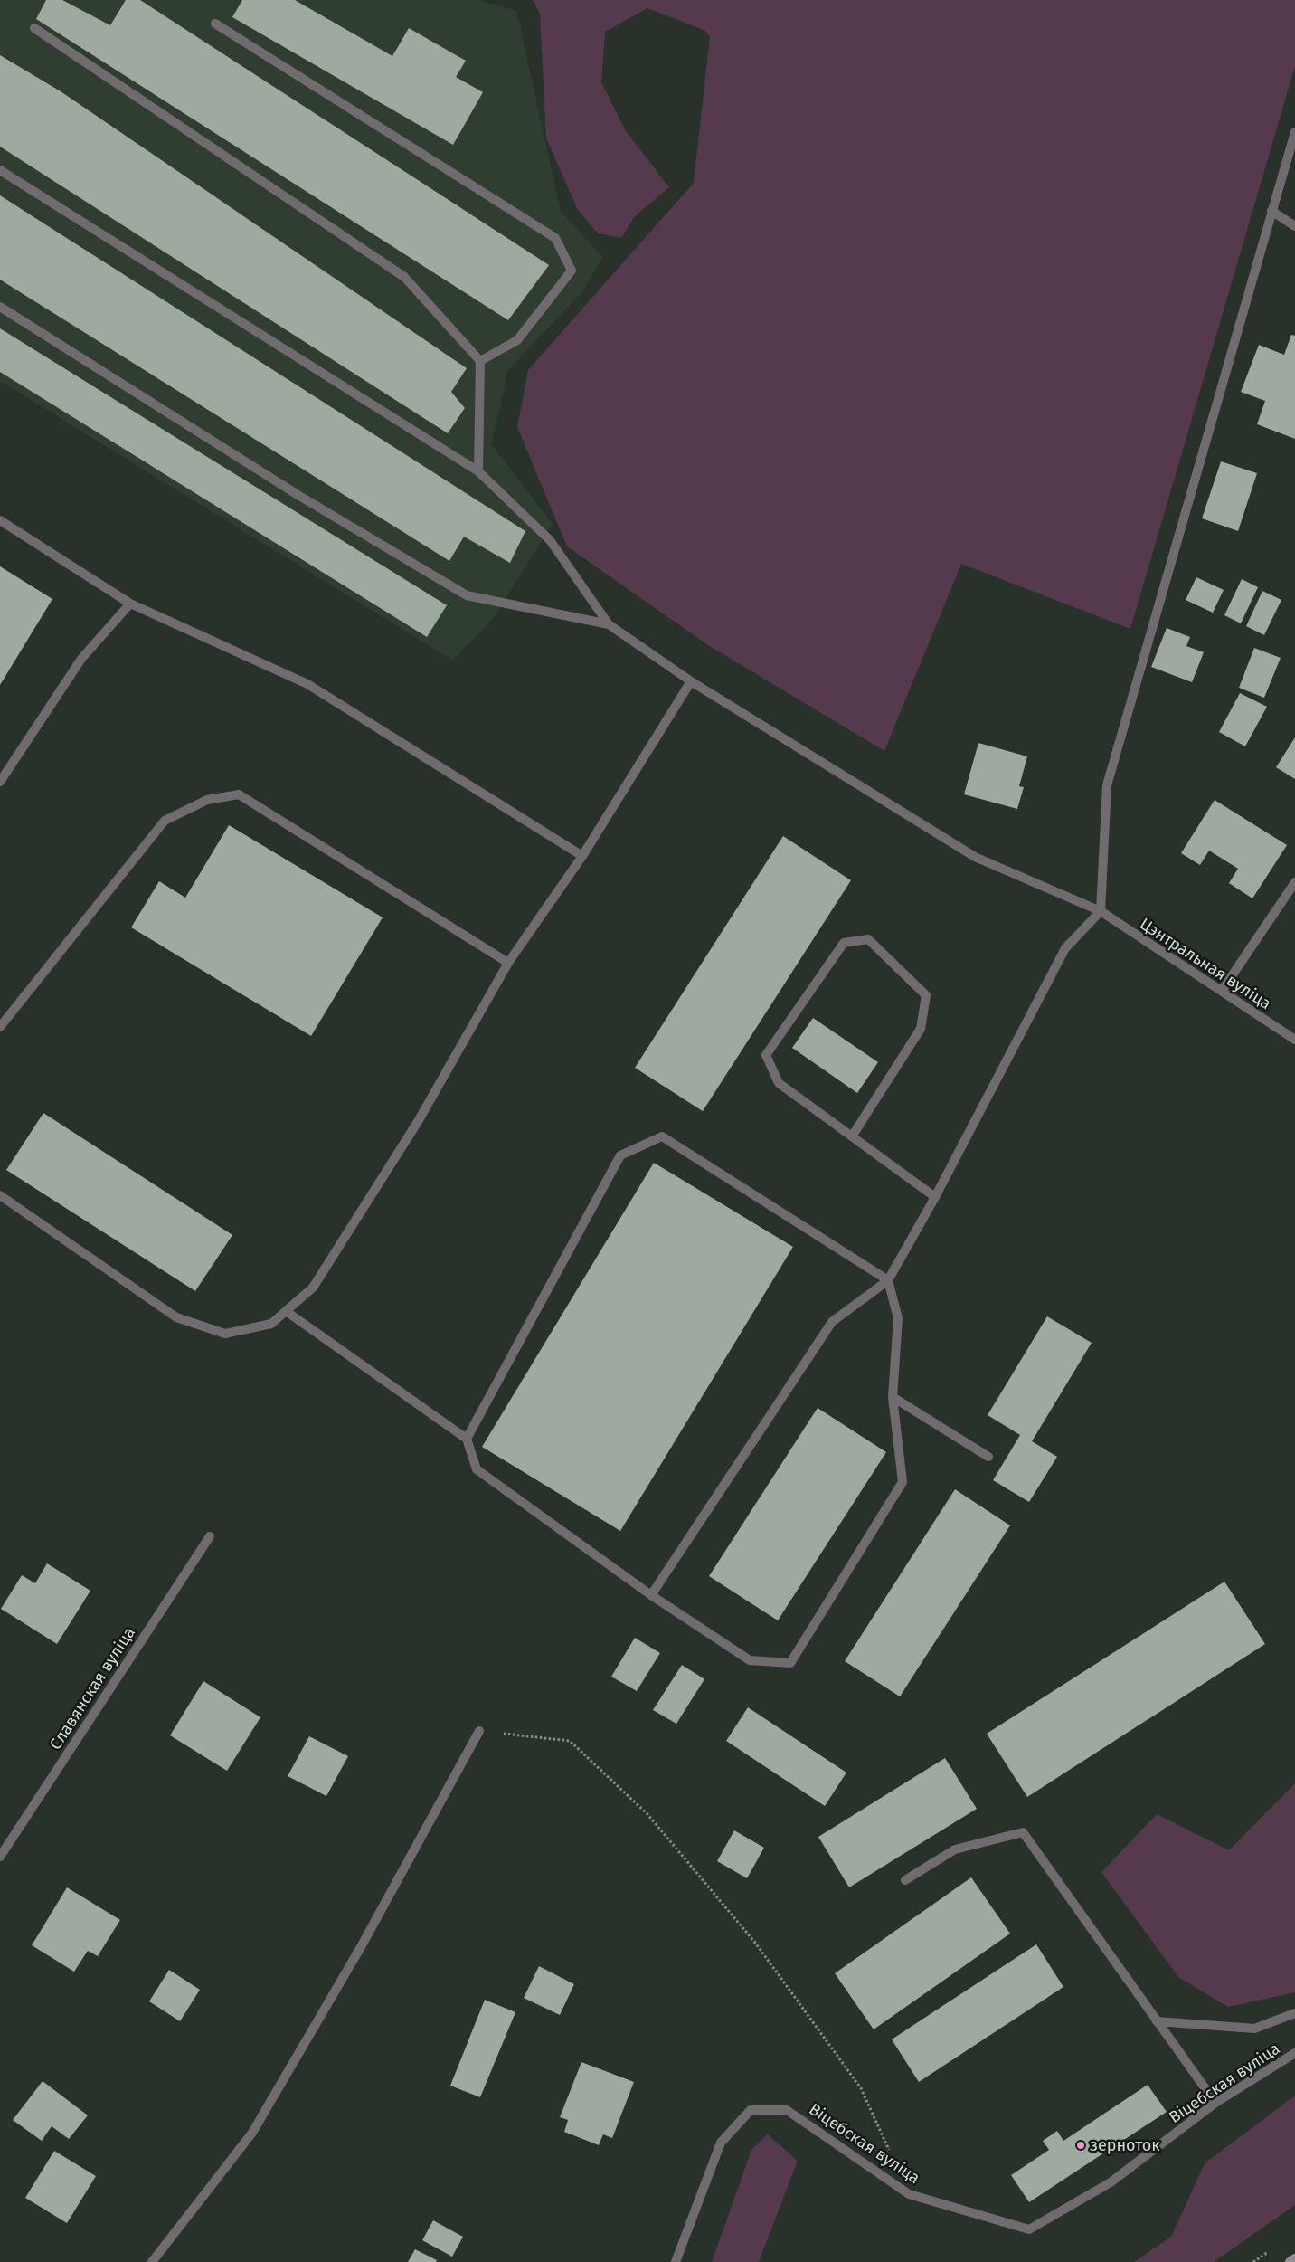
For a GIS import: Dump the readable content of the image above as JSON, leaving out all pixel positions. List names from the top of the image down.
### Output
{
  "streets": {
    "street": ["Цэнтральная вуліца", "Славянская вуліца", "Віцебская вуліца"]
  },
  "places": ["зерноток"]
}
